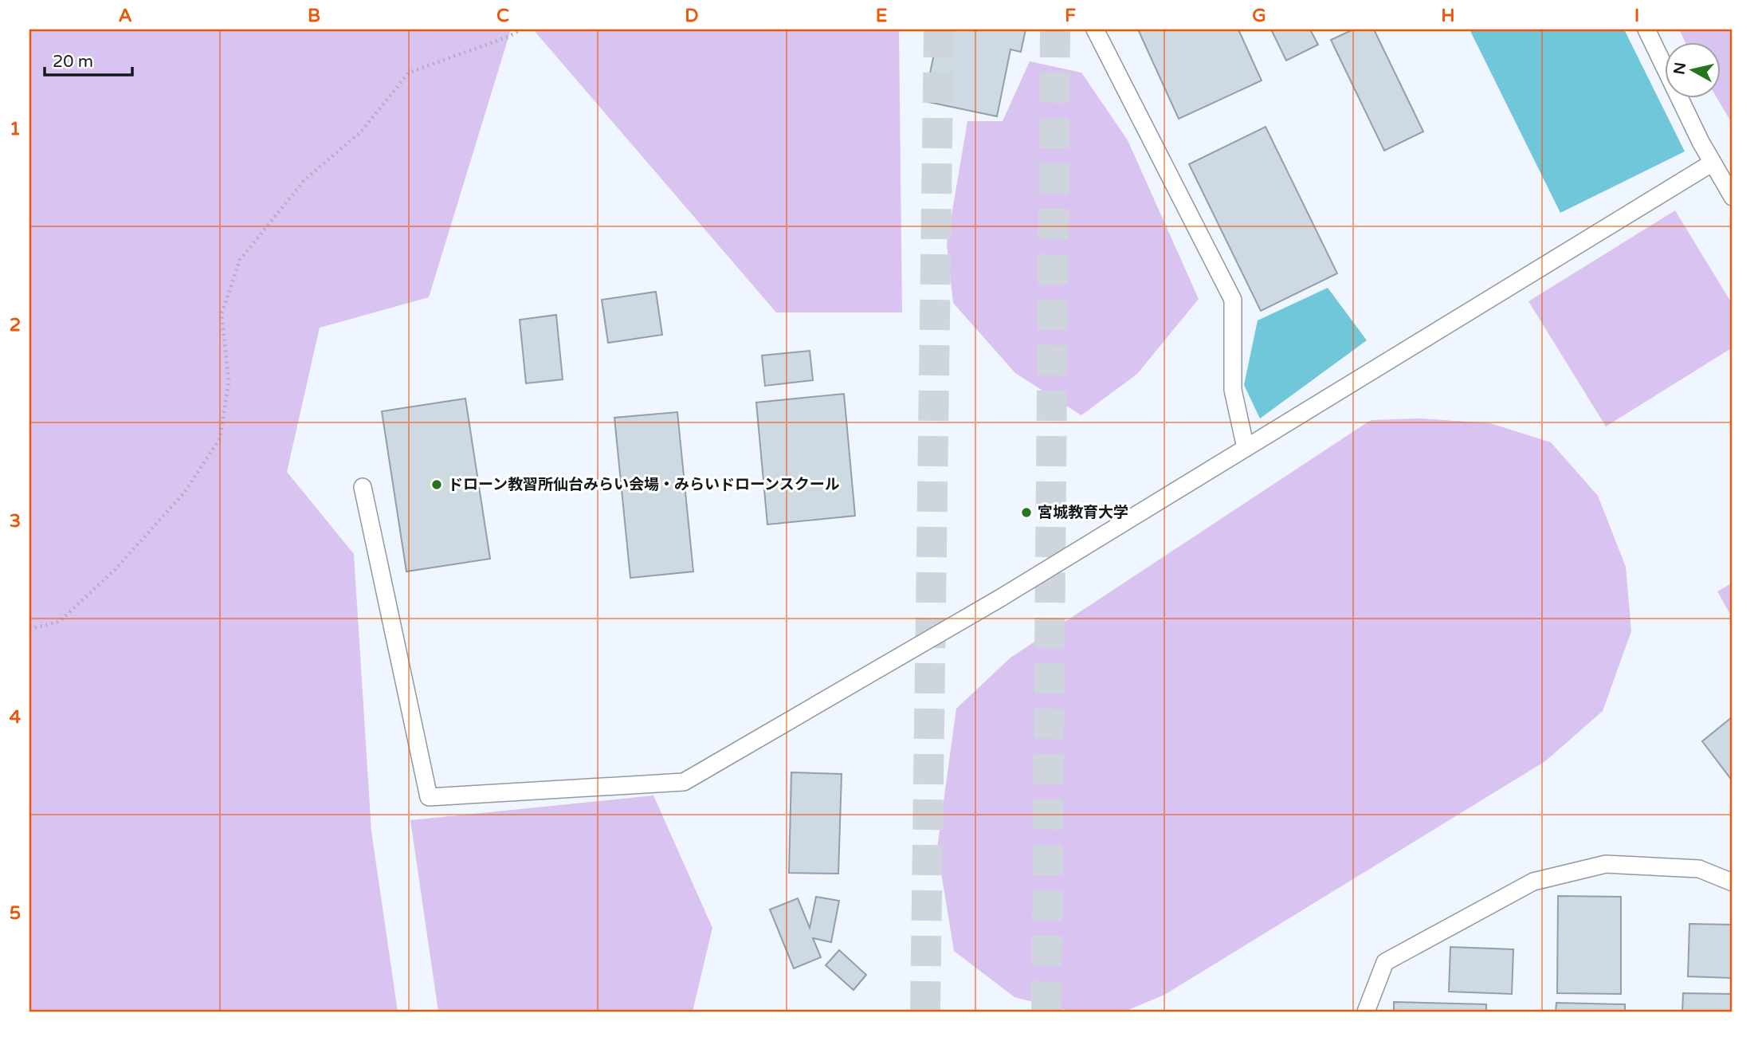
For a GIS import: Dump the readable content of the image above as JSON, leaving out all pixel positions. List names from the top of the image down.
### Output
{
  "places": ["ドローン教習所仙台みらい会場・みらいドローンスクール", "宮城教育大学"],
  "scale_bar": "20 m",
  "north": "left",
  "grid": {
    "columns": [
      "A",
      "B",
      "C",
      "D",
      "E",
      "F",
      "G",
      "H",
      "I"
    ],
    "rows": [
      "1",
      "2",
      "3",
      "4",
      "5"
    ]
  }
}
